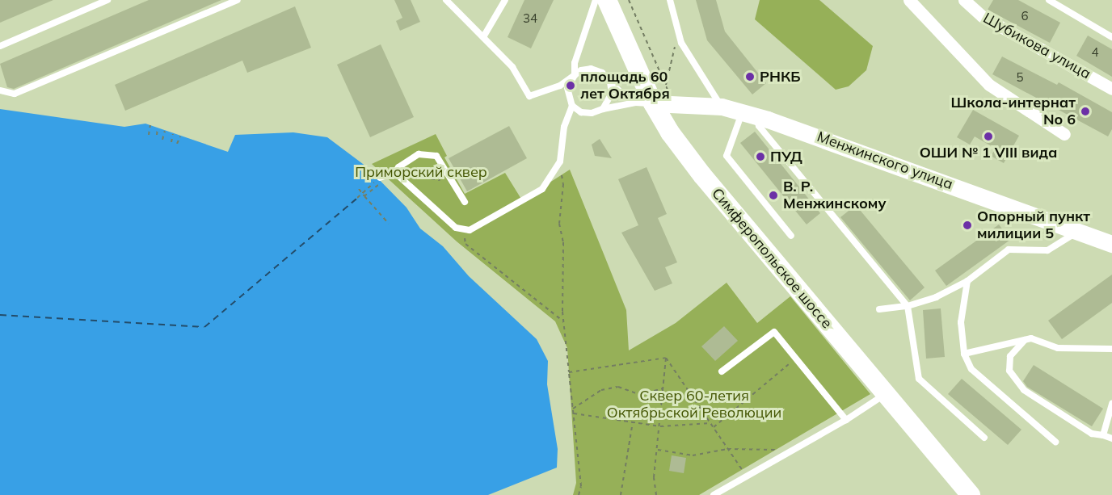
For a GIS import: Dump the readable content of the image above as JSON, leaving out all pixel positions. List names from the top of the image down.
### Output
{
  "streets": {
    "main road": ["Симферопольское шоссе"],
    "street": ["Шубикова улица", "Менжинского улица"]
  },
  "crossings": [
    ["Менжинского улица", "Симферопольское шоссе"]
  ],
  "parks": ["Приморский сквер", "Сквер 60-летия Октябрьской Революции"],
  "places": [
    "РНКБ",
    "площадь 60 лет Октября",
    "Школа-интернат No 6",
    "ОШИ № 1 VIII вида",
    "ПУД",
    "В. Р. Менжинскому",
    "Опорный пункт милиции 5"
  ],
  "house_numbers": [
    "6",
    "34",
    "4",
    "5"
  ]
}
